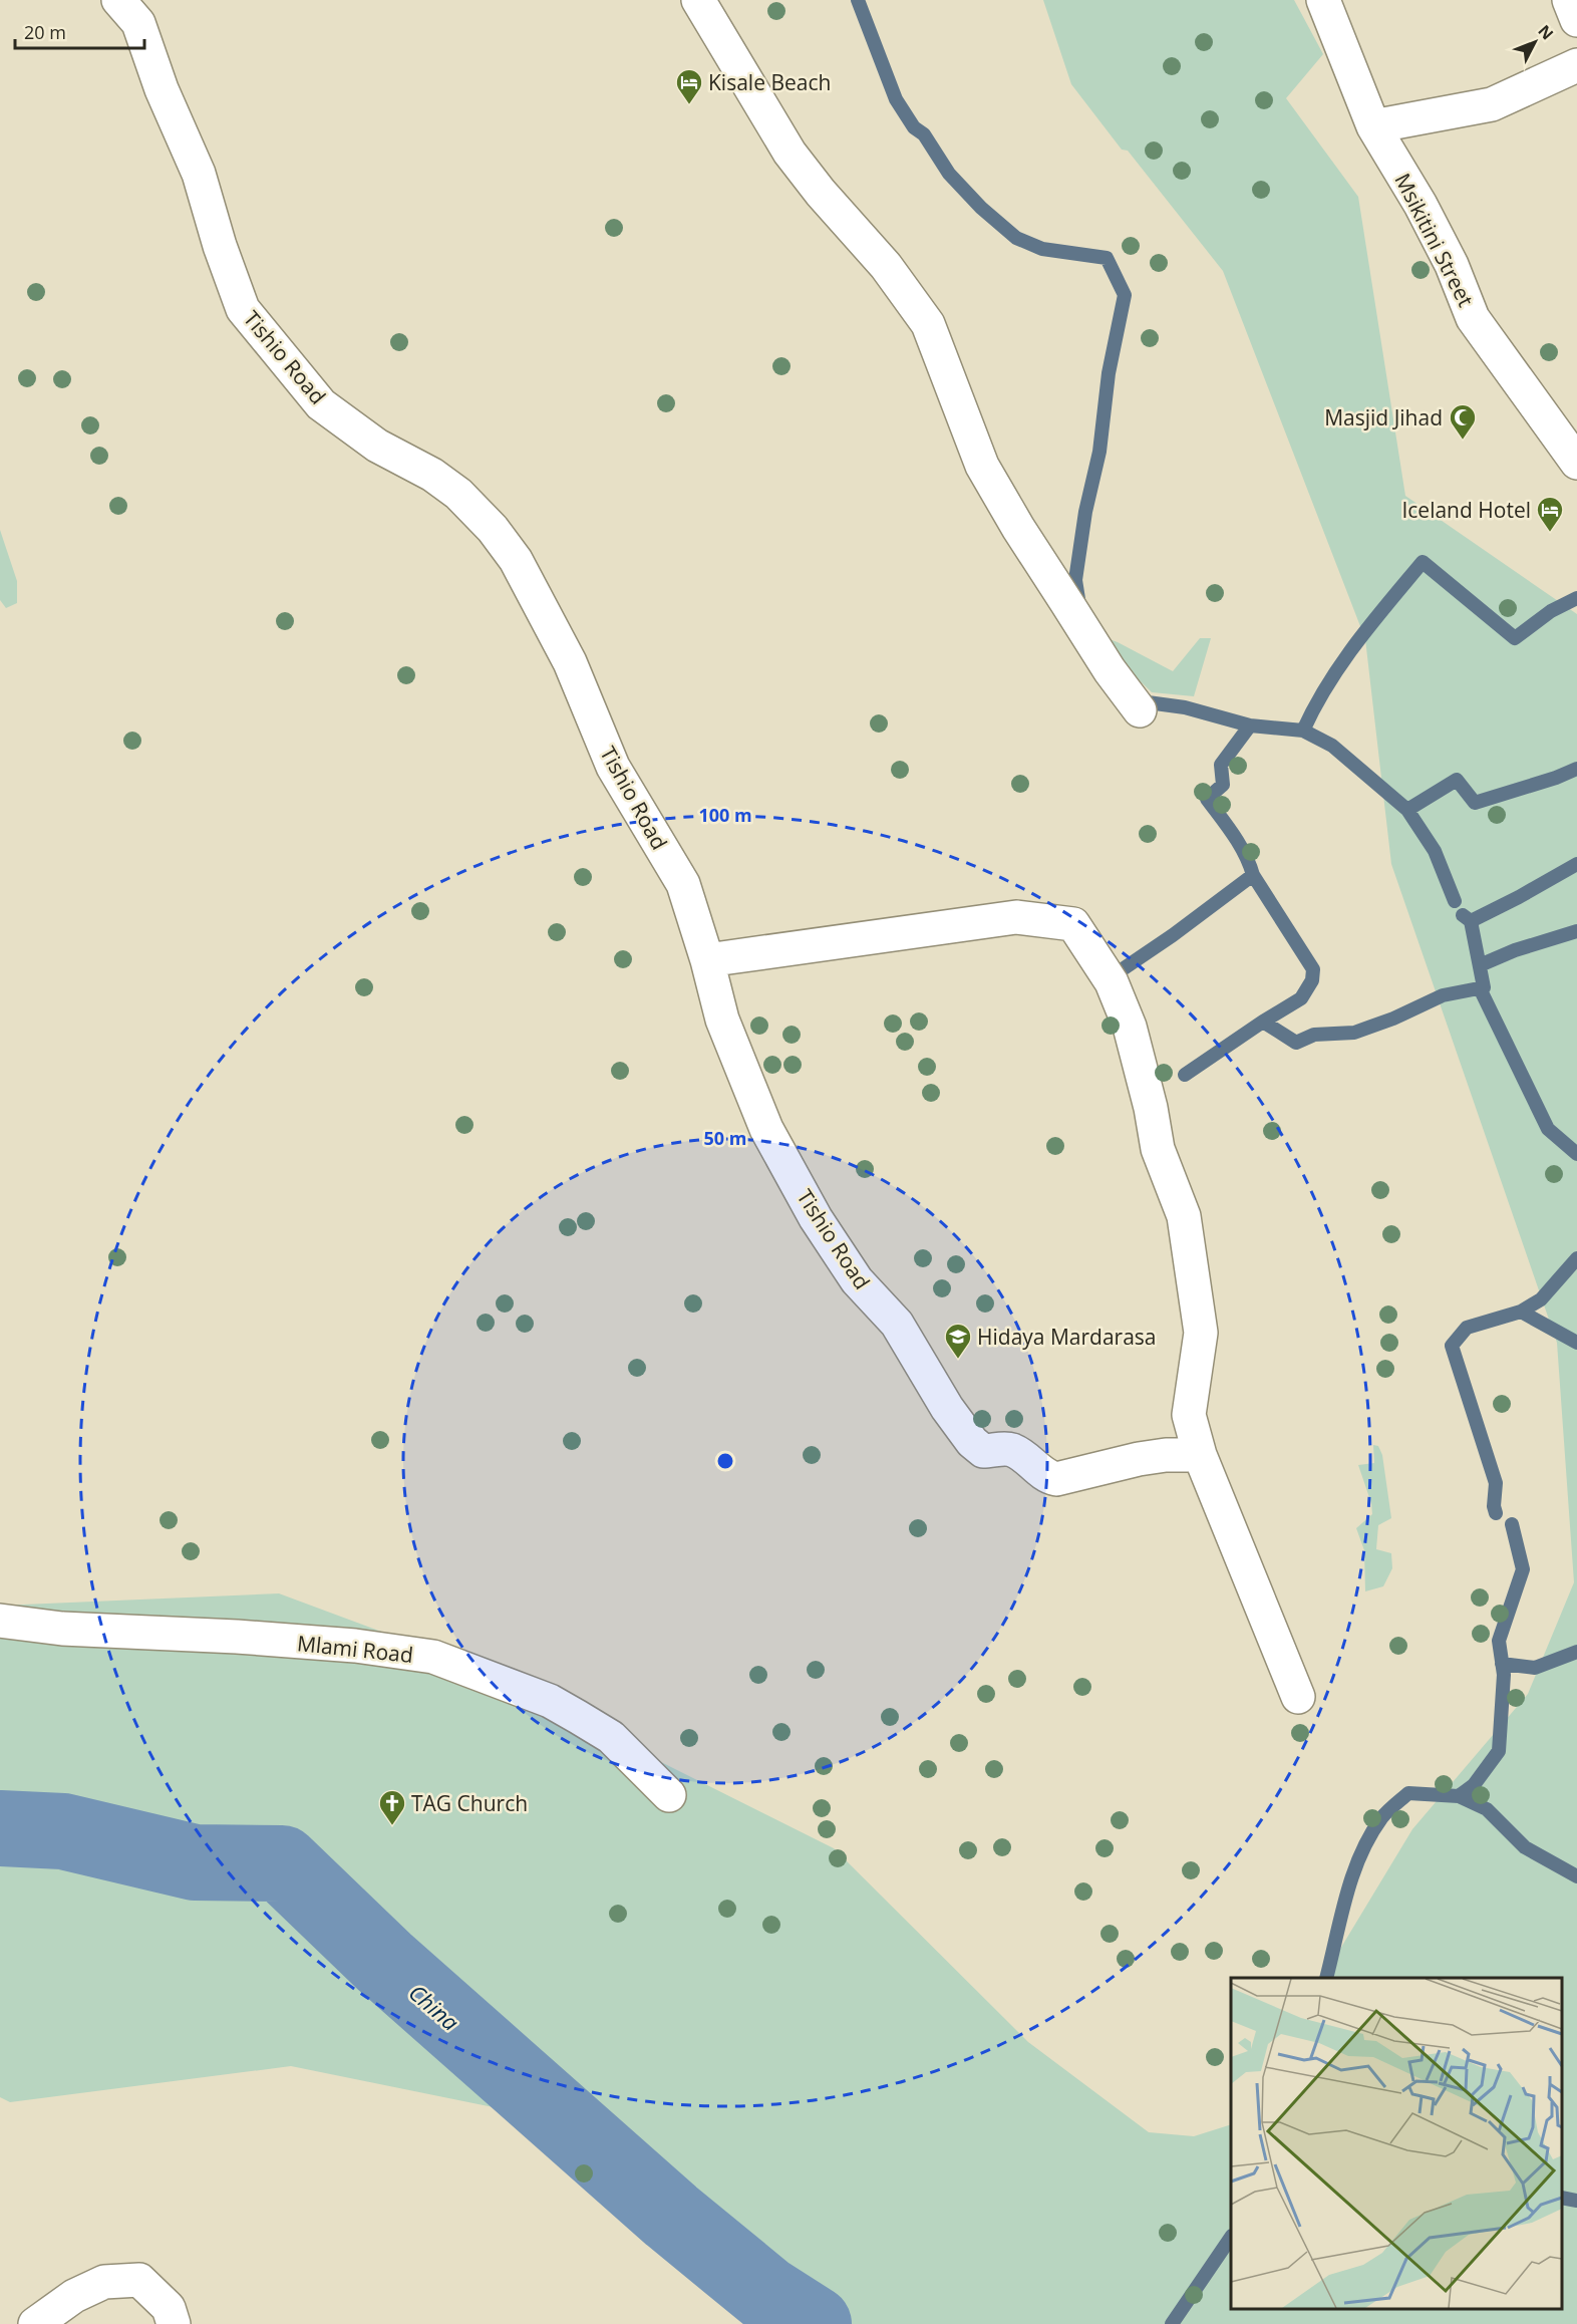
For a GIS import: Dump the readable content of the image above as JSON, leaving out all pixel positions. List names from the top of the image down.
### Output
{
  "streets": {
    "street": ["Msikitini Street", "Tishio Road", "Mlami Road"]
  },
  "water": ["China"],
  "places": {
    "hotel": ["Kisale Beach", "Iceland Hotel"],
    "mosque": ["Masjid Jihad"],
    "school or university": ["Hidaya Mardarasa"],
    "church": ["TAG Church"]
  },
  "scale_bar": "20 m",
  "north": "top right",
  "rings": ["100 m", "50 m"]
}
